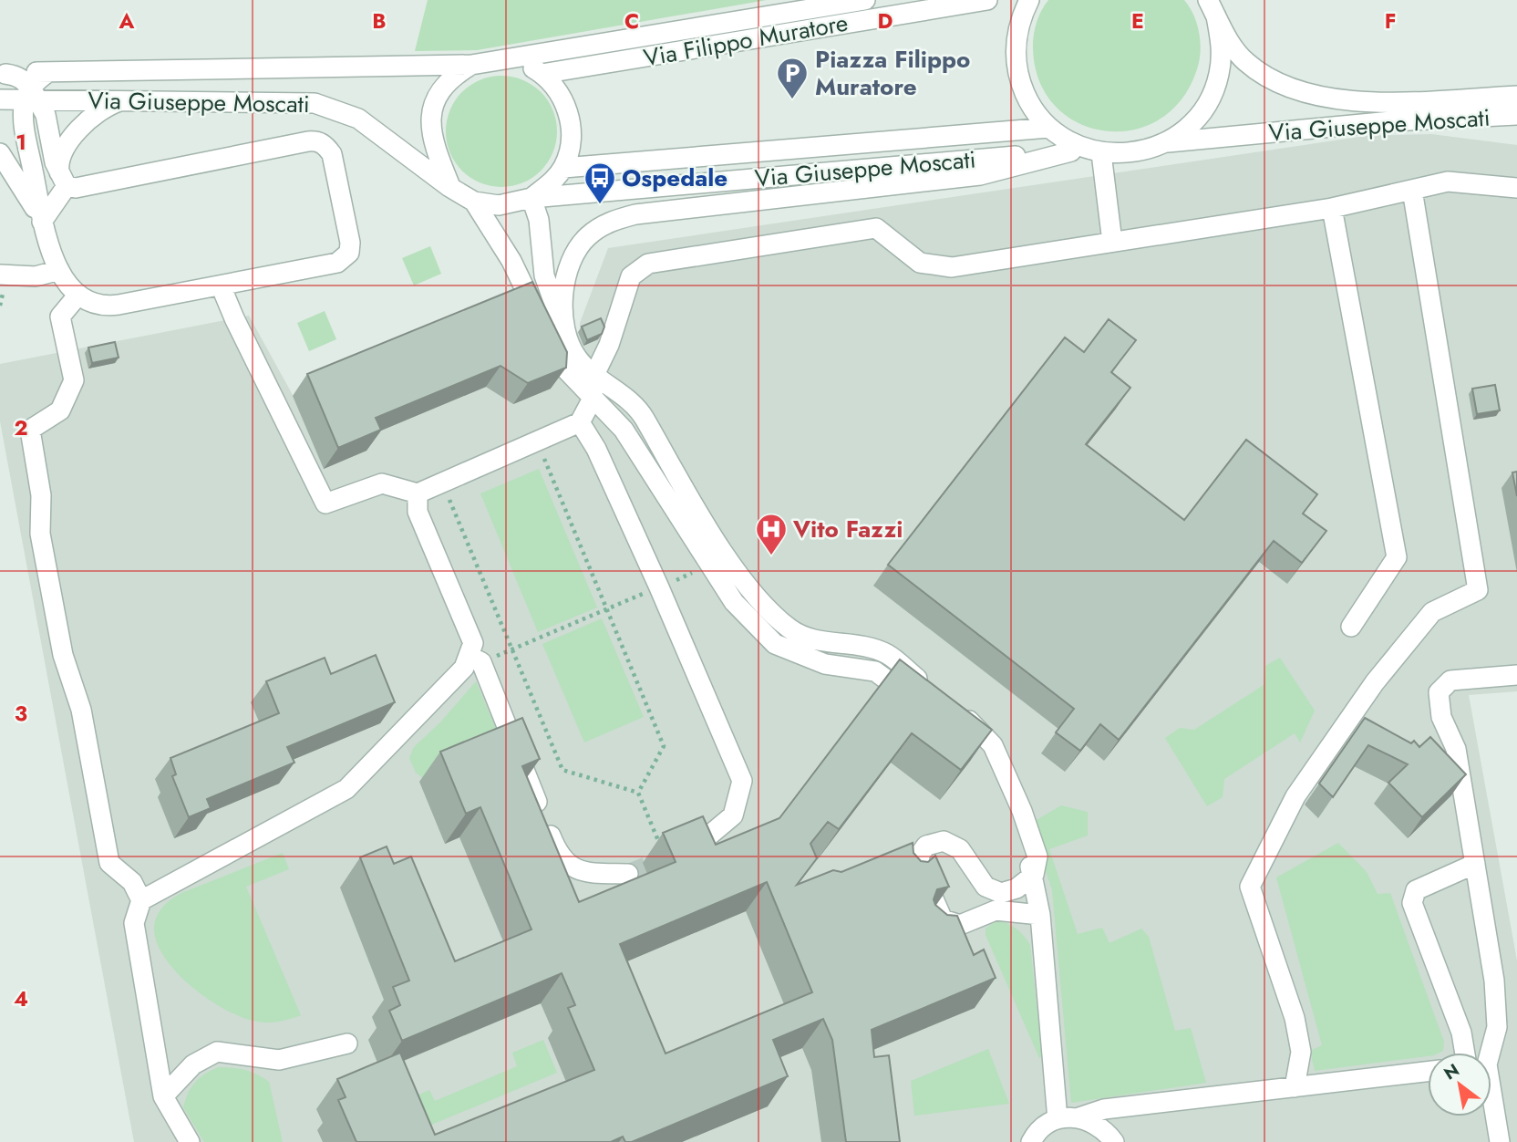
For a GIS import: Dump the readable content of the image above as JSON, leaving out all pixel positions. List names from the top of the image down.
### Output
{
  "streets": {
    "street": ["Via Filippo Muratore", "Via Giuseppe Moscati"]
  },
  "crossings": [
    ["Via Filippo Muratore", "Via Giuseppe Moscati"]
  ],
  "places": {
    "parking": ["Piazza Filippo Muratore"],
    "bus stop": ["Ospedale"],
    "hospital": ["Vito Fazzi"]
  },
  "north": "top left",
  "grid": {
    "columns": [
      "A",
      "B",
      "C",
      "D",
      "E",
      "F"
    ],
    "rows": [
      "1",
      "2",
      "3",
      "4"
    ]
  }
}
